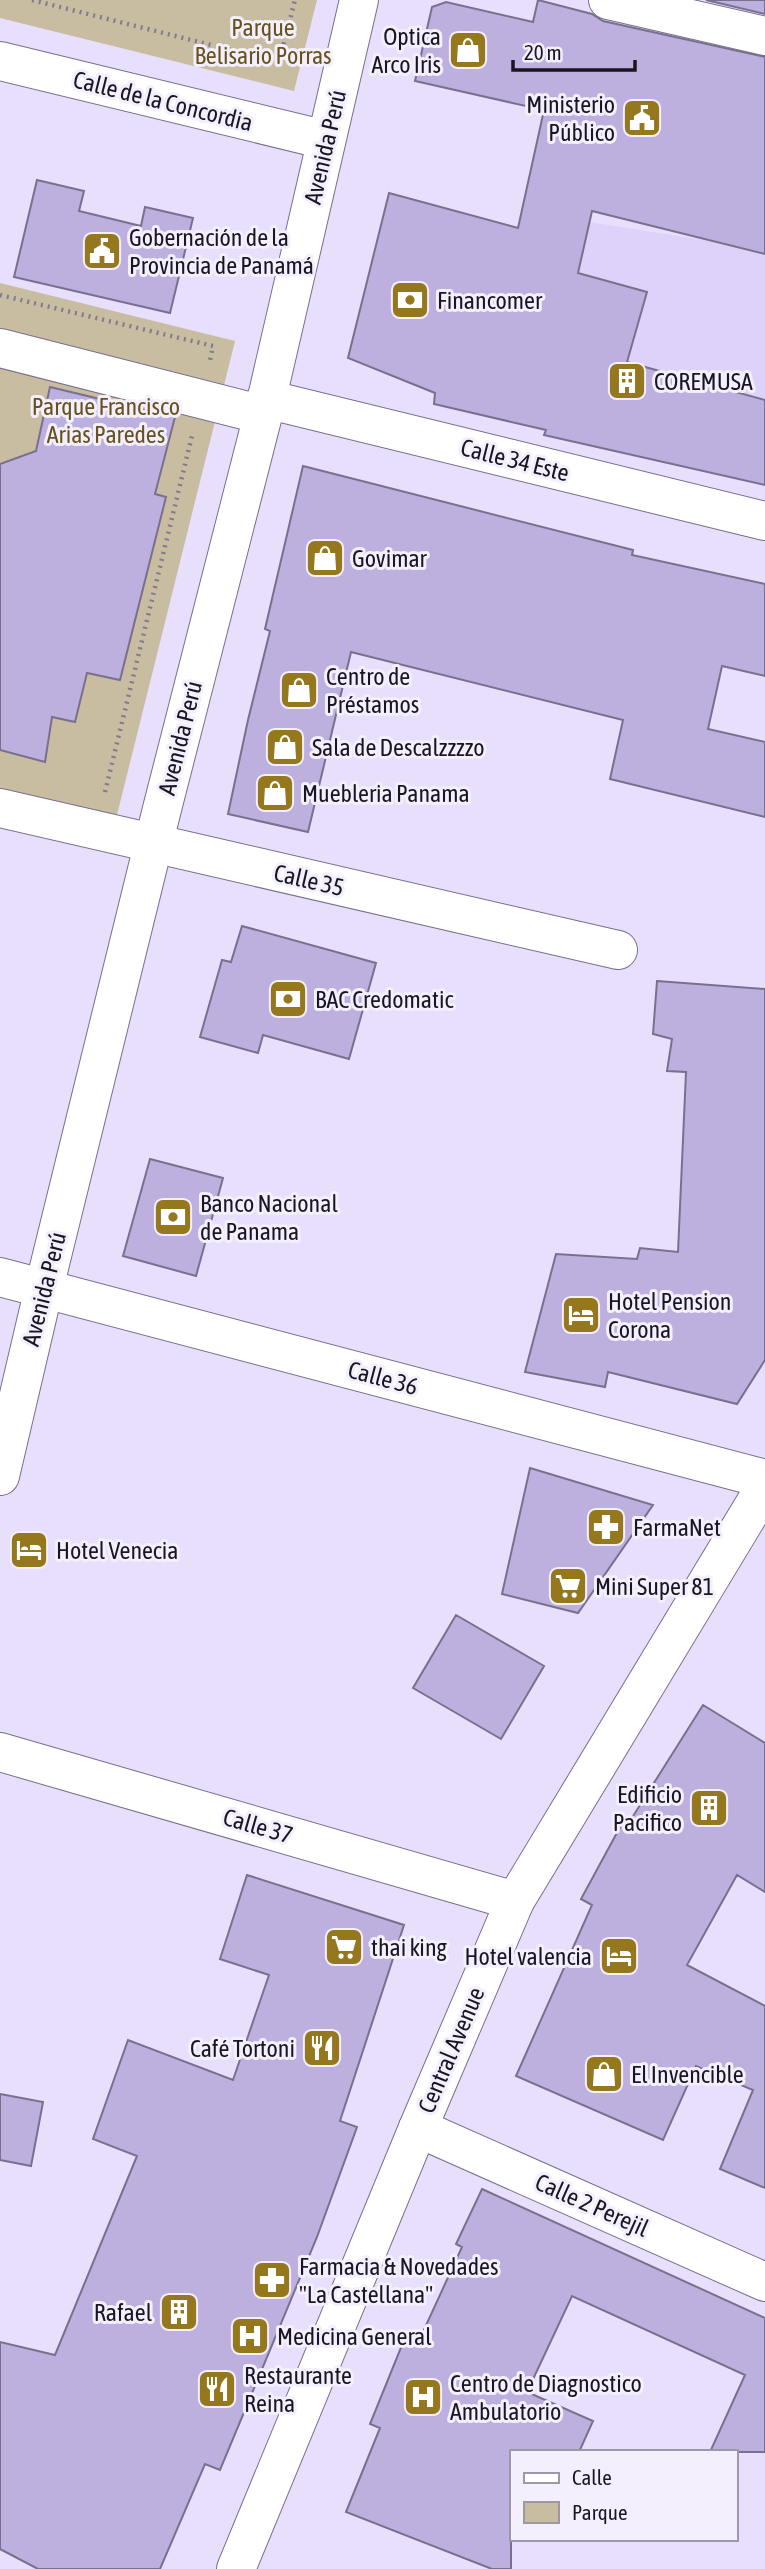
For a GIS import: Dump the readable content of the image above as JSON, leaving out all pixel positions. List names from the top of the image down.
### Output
{
  "streets": {
    "street": [
      "Calle de la Concordia",
      "Avenida Perú",
      "Calle 34 Este",
      "Calle 35",
      "Calle 36",
      "Calle 37",
      "Central Avenue",
      "Calle 2 Perejil"
    ]
  },
  "crossings": [
    ["Calle de la Concordia", "Avenida Perú"],
    ["Avenida Perú", "Calle 34 Este"],
    ["Avenida Perú", "Calle 35"],
    ["Avenida Perú", "Calle 36"],
    ["Calle 37", "Central Avenue"],
    ["Central Avenue", "Calle 2 Perejil"]
  ],
  "parks": ["Parque Belisario Porras", "Parque Francisco Arias Paredes"],
  "places": {
    "shop": [
      "Optica Arco Iris",
      "Govimar",
      "Centro de Préstamos",
      "Sala de Descalzzzzo",
      "Muebleria Panama",
      "El Invencible"
    ],
    "public building": ["Ministerio Público", "Gobernación de la Provincia de Panamá"],
    "bank": ["Financomer", "BAC Credomatic", "Banco Nacional de Panama"],
    "building": ["COREMUSA", "Edificio Pacifico", "Rafael"],
    "hotel": ["Hotel Pension Corona", "Hotel Venecia", "Hotel valencia"],
    "pharmacy": ["FarmaNet", "Farmacia & Novedades \"La Castellana\""],
    "supermarket": ["Mini Super 81", "thai king"],
    "restaurant": ["Café Tortoni", "Restaurante Reina"],
    "hospital": ["Medicina General", "Centro de Diagnostico Ambulatorio"]
  },
  "legend": ["Calle", "Parque"],
  "scale_bar": "20 m"
}
